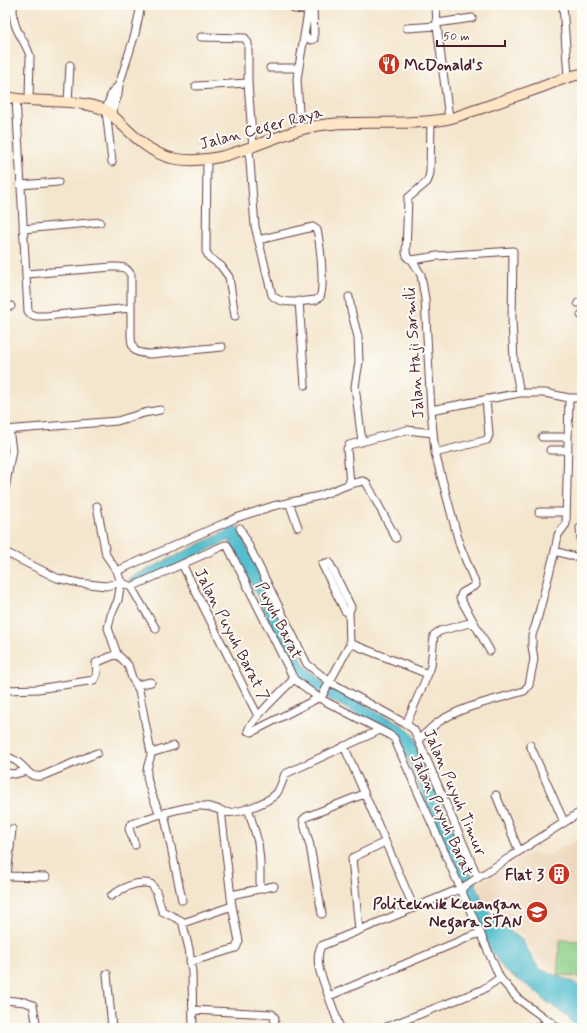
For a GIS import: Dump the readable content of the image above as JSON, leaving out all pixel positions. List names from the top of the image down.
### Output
{
  "streets": {
    "main road": ["Jalan Ceger Raya"],
    "street": [
      "Jalan Haji Sarmili",
      "Puyuh Barat",
      "Jalan Puyuh Barat 7",
      "Jalan Puyuh Timur",
      "Jalan Puyuh Barat"
    ]
  },
  "crossings": [
    ["Jalan Ceger Raya", "Jalan Haji Sarmili"],
    ["Puyuh Barat", "Jalan Puyuh Barat 7"],
    ["Puyuh Barat", "Jalan Puyuh Barat"]
  ],
  "places": {
    "restaurant": ["McDonald's"],
    "building": ["Flat 3"],
    "school or university": ["Politeknik Keuangan Negara STAN"]
  },
  "scale_bar": "50 m"
}
